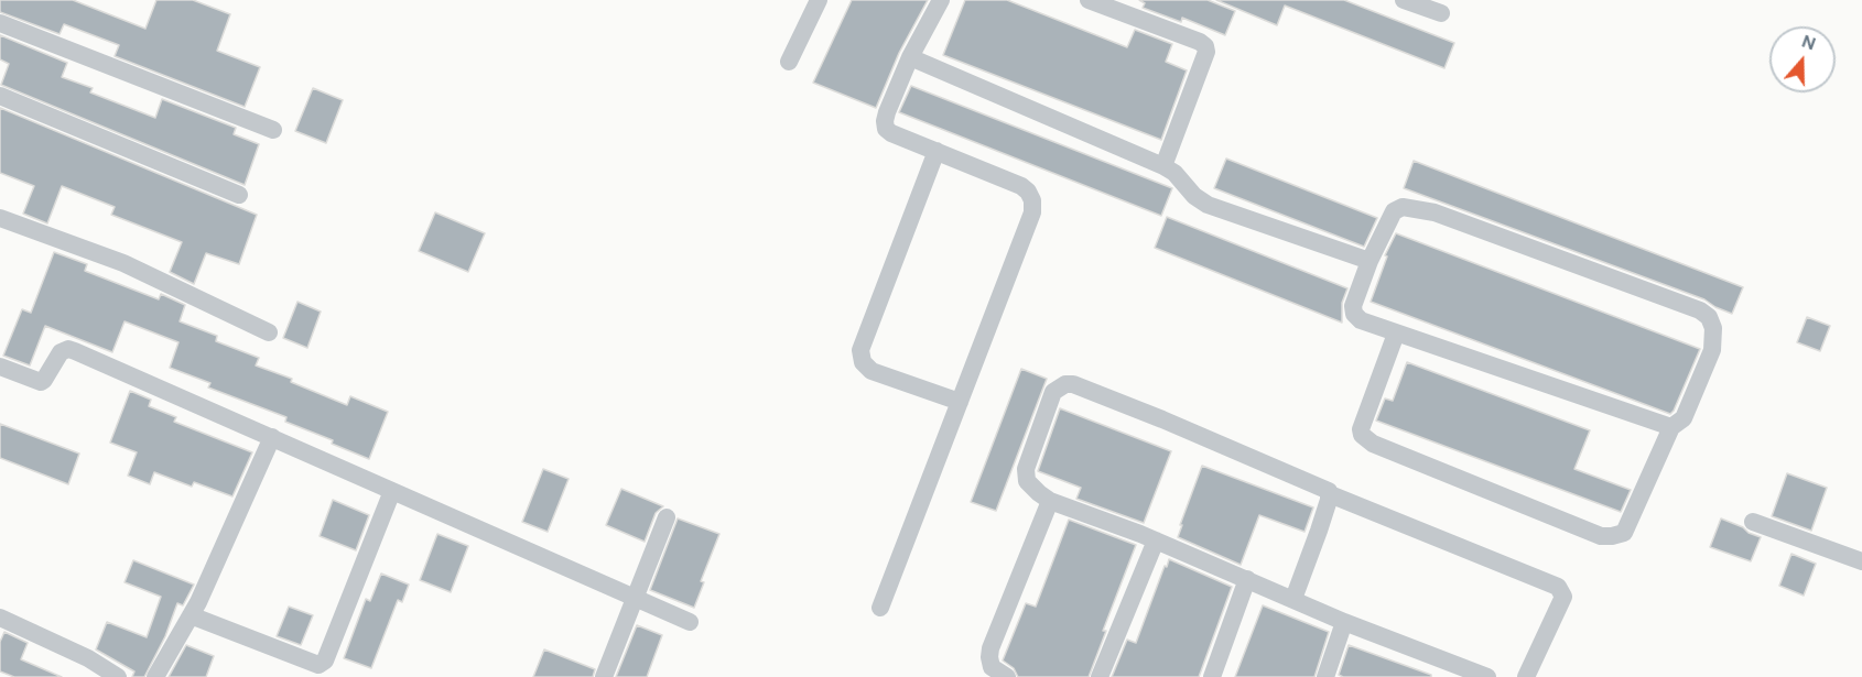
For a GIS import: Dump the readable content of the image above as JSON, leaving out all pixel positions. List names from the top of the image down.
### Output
{
  "north": "top"
}
